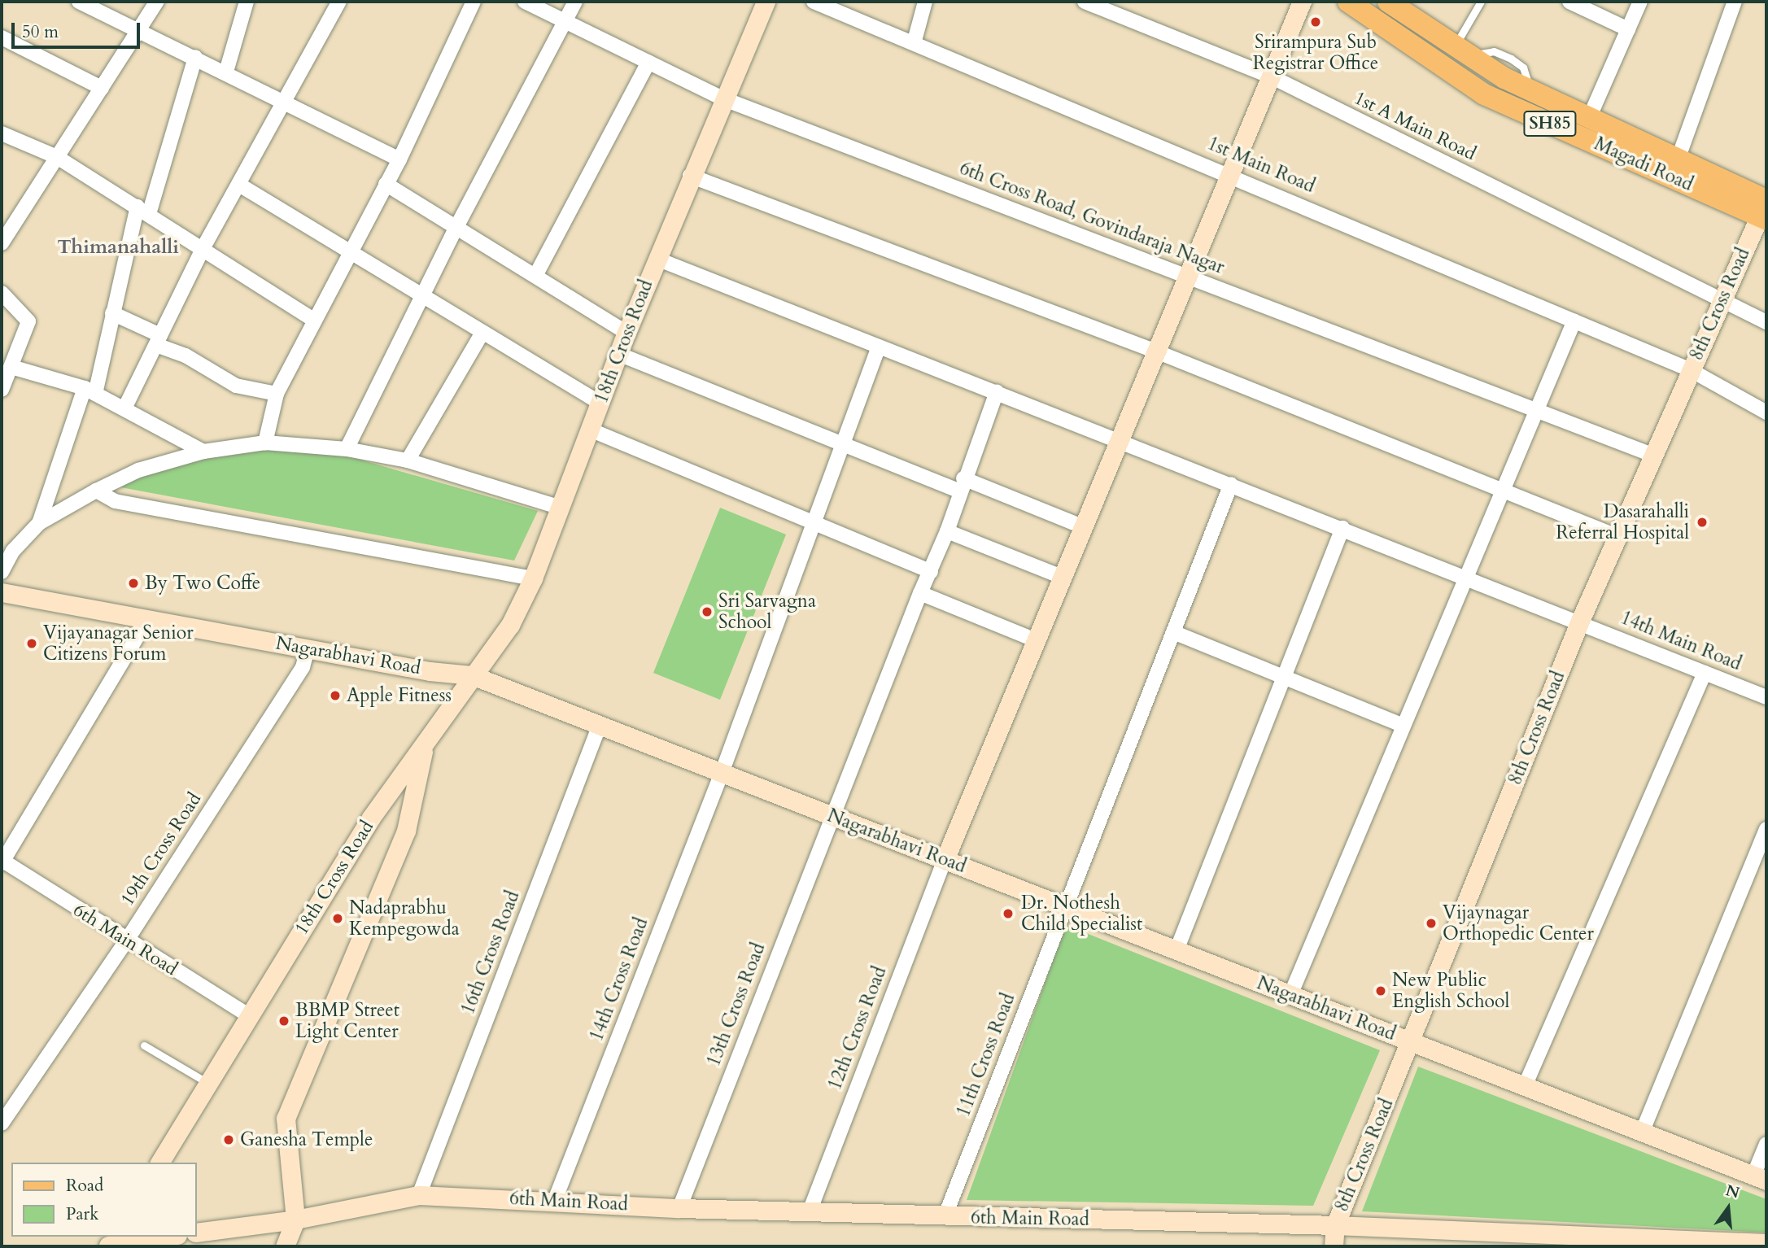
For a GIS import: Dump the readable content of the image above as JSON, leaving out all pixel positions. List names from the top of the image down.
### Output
{
  "streets": {
    "main road": [
      "SH85",
      "Magadi Road",
      "8th Cross Road",
      "18th Cross Road",
      "Nagarabhavi Road",
      "6th Main Road"
    ],
    "street": [
      "1st A Main Road",
      "1st Main Road",
      "6th Cross Road, Govindaraja Nagar",
      "14th Main Road",
      "19th Cross Road",
      "16th Cross Road",
      "14th Cross Road",
      "13th Cross Road",
      "12th Cross Road",
      "11th Cross Road"
    ]
  },
  "crossings": [
    ["1st A Main Road", "8th Cross Road"],
    ["Magadi Road", "8th Cross Road"],
    ["1st Main Road", "8th Cross Road"],
    ["6th Cross Road, Govindaraja Nagar", "8th Cross Road"],
    ["6th Cross Road, Govindaraja Nagar", "18th Cross Road"],
    ["8th Cross Road", "14th Main Road"],
    ["8th Cross Road", "Nagarabhavi Road"],
    ["8th Cross Road", "6th Main Road"],
    ["18th Cross Road", "14th Main Road"],
    ["18th Cross Road", "Nagarabhavi Road"],
    ["18th Cross Road", "6th Main Road"],
    ["14th Main Road", "14th Cross Road"],
    ["14th Main Road", "13th Cross Road"],
    ["14th Main Road", "11th Cross Road"],
    ["Nagarabhavi Road", "19th Cross Road"],
    ["Nagarabhavi Road", "16th Cross Road"],
    ["Nagarabhavi Road", "14th Cross Road"],
    ["Nagarabhavi Road", "13th Cross Road"],
    ["Nagarabhavi Road", "12th Cross Road"],
    ["Nagarabhavi Road", "11th Cross Road"],
    ["19th Cross Road", "6th Main Road"],
    ["6th Main Road", "16th Cross Road"],
    ["6th Main Road", "14th Cross Road"],
    ["6th Main Road", "13th Cross Road"],
    ["6th Main Road", "12th Cross Road"],
    ["6th Main Road", "11th Cross Road"]
  ],
  "districts": ["Thimanahalli"],
  "places": [
    "Srirampura Sub Registrar Office",
    "Dasarahalli Referral Hospital",
    "By Two Coffe",
    "Sri Sarvagna School",
    "Vijayanagar Senior Citizens Forum",
    "Apple Fitness",
    "Dr. Nothesh Child Specialist",
    "Nadaprabhu Kempegowda",
    "Vijaynagar Orthopedic Center",
    "New Public English School",
    "BBMP Street Light Center",
    "Ganesha Temple"
  ],
  "legend": ["Road", "Park"],
  "scale_bar": "50 m",
  "north": "top"
}
